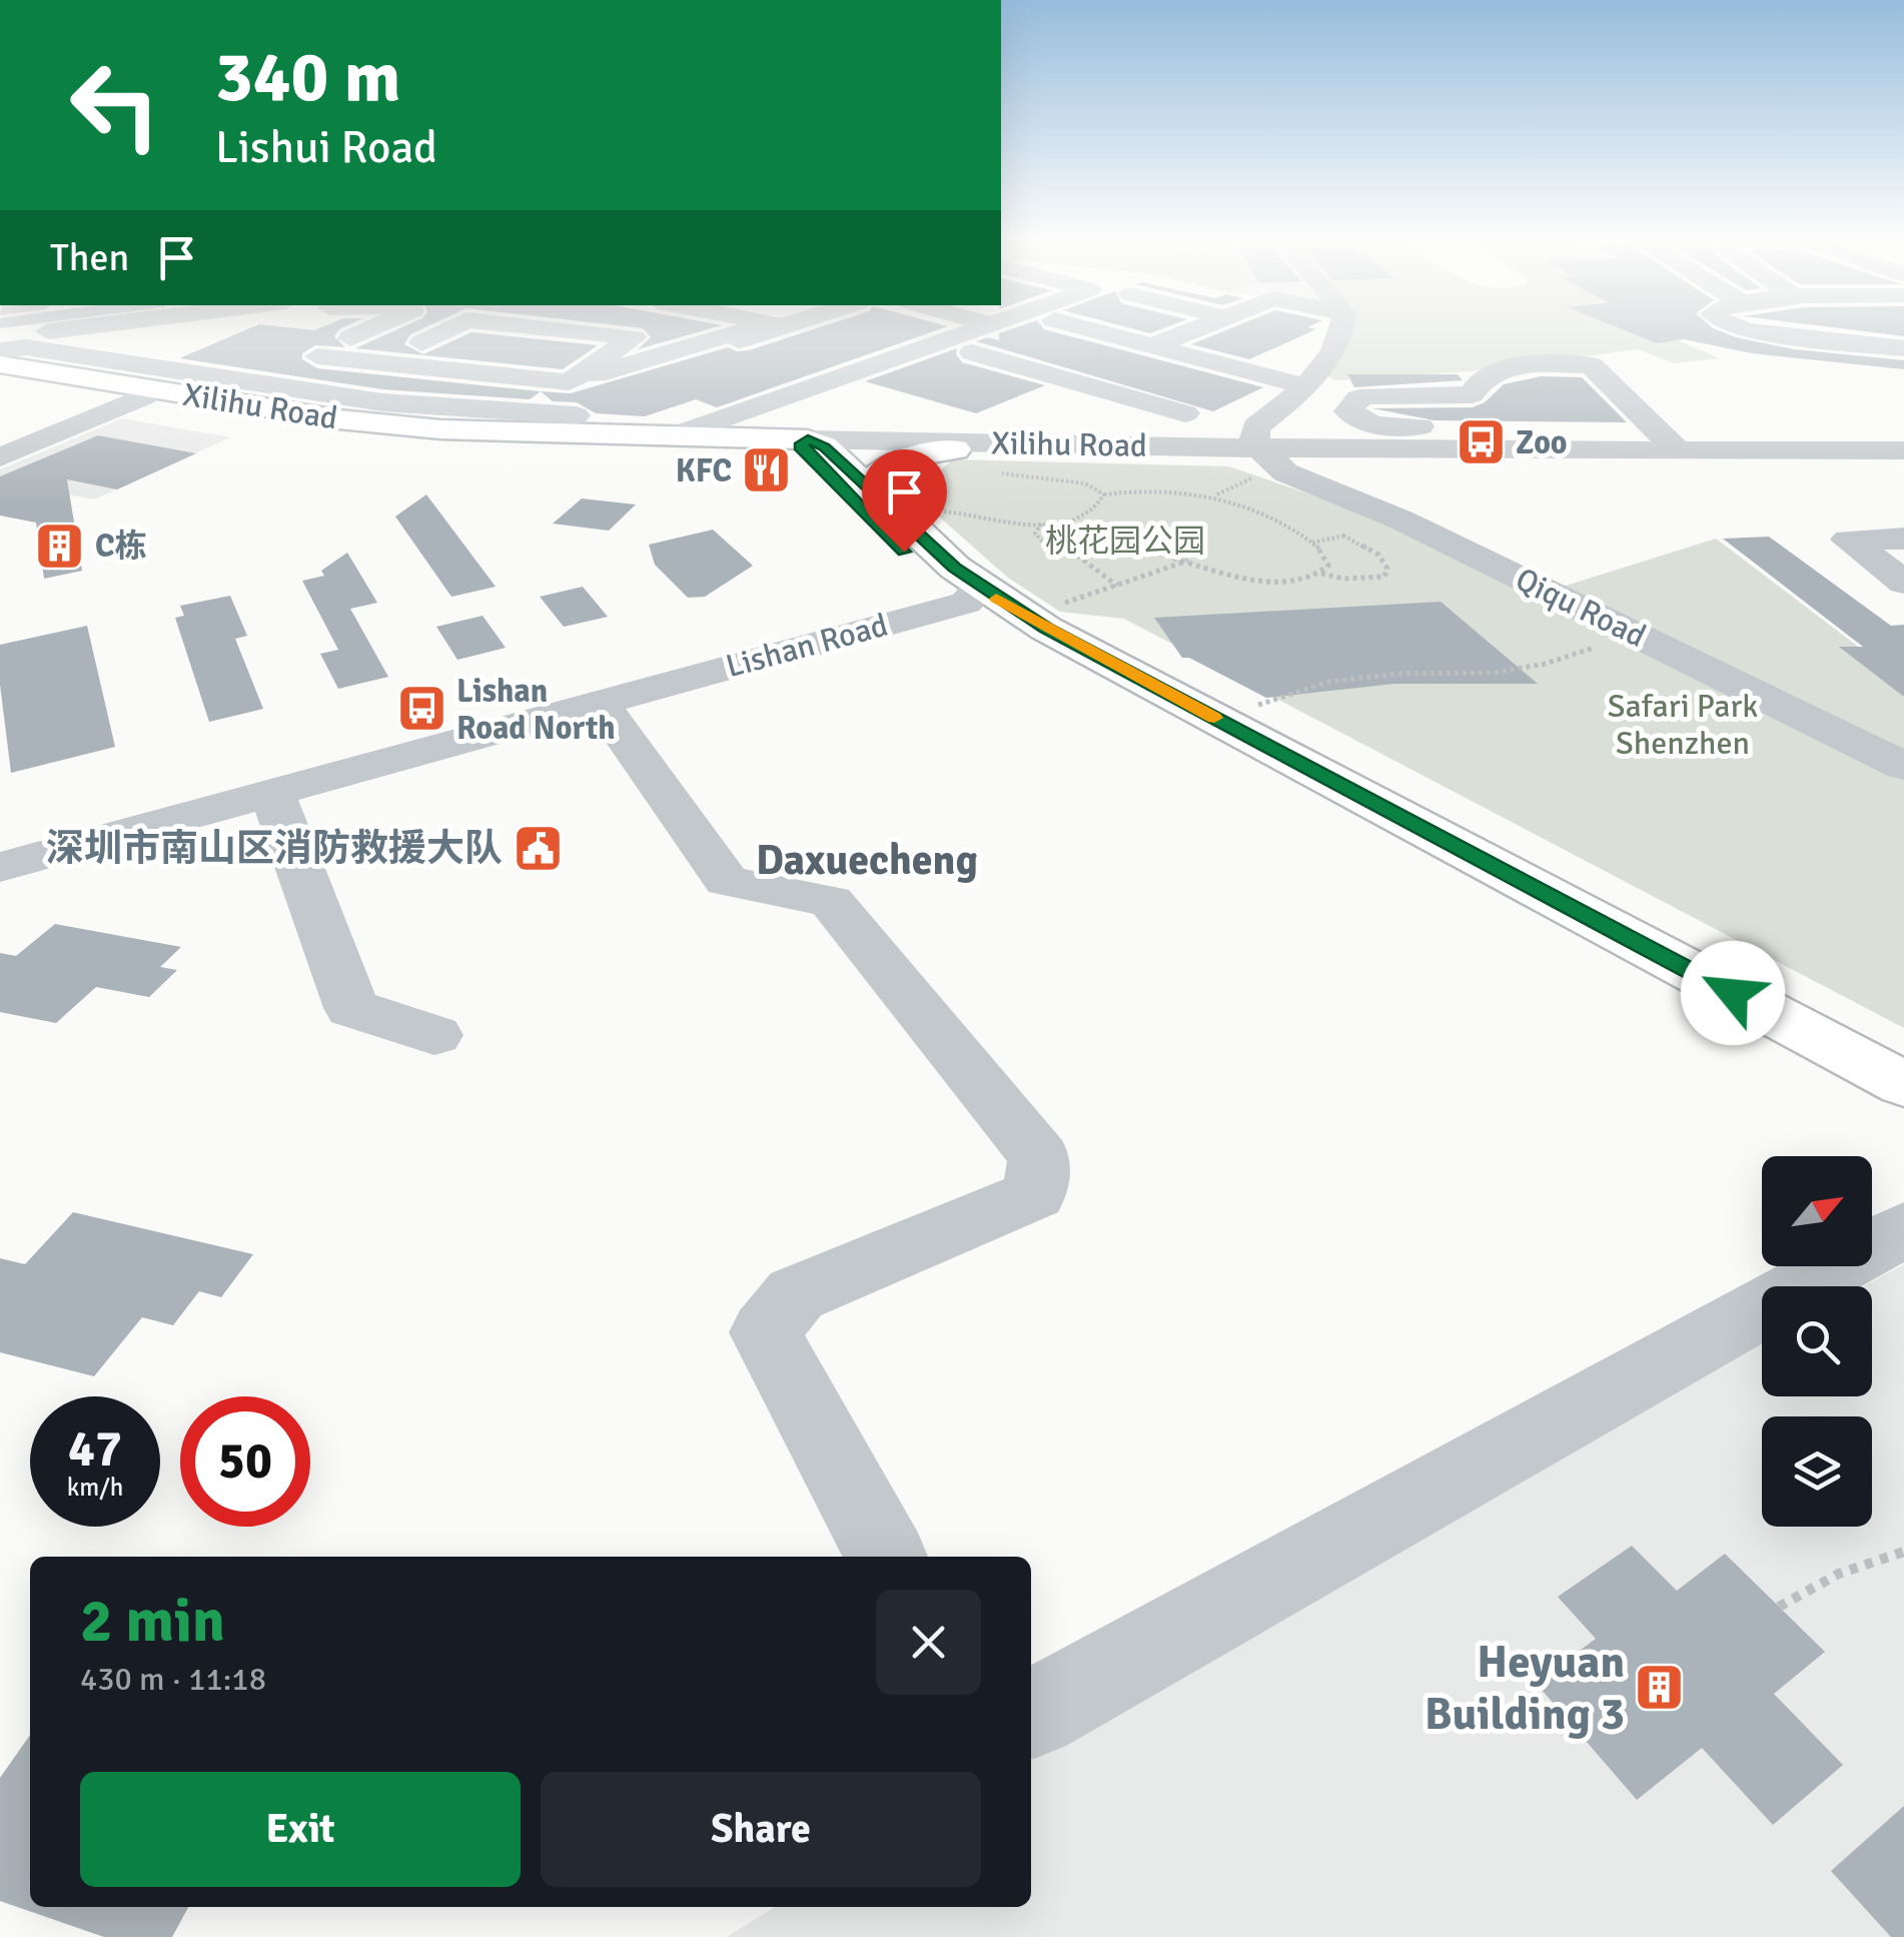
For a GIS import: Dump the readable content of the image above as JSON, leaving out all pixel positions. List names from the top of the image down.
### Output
{
  "streets": {
    "main road": ["Xilihu Road"],
    "street": ["Qiqu Road", "Lishan Road"]
  },
  "crossings": [
    ["Xilihu Road", "Qiqu Road"]
  ],
  "districts": ["Daxuecheng"],
  "parks": ["桃花园公园", "Safari Park Shenzhen"],
  "places": {
    "bus stop": ["Zoo", "Lishan Road North"],
    "restaurant": ["KFC"],
    "building": ["C栋", "Heyuan Building 3"],
    "public building": ["深圳市南山区消防救援大队"]
  },
  "north": "top right",
  "page": {
    "turn": ["340 m", "Lishui Road"],
    "then": "Then",
    "speed": "47 km/h",
    "limit": "50",
    "heading": ["2 min", "430 m · 11:18"],
    "buttons": ["Exit", "Share"]
  }
}
